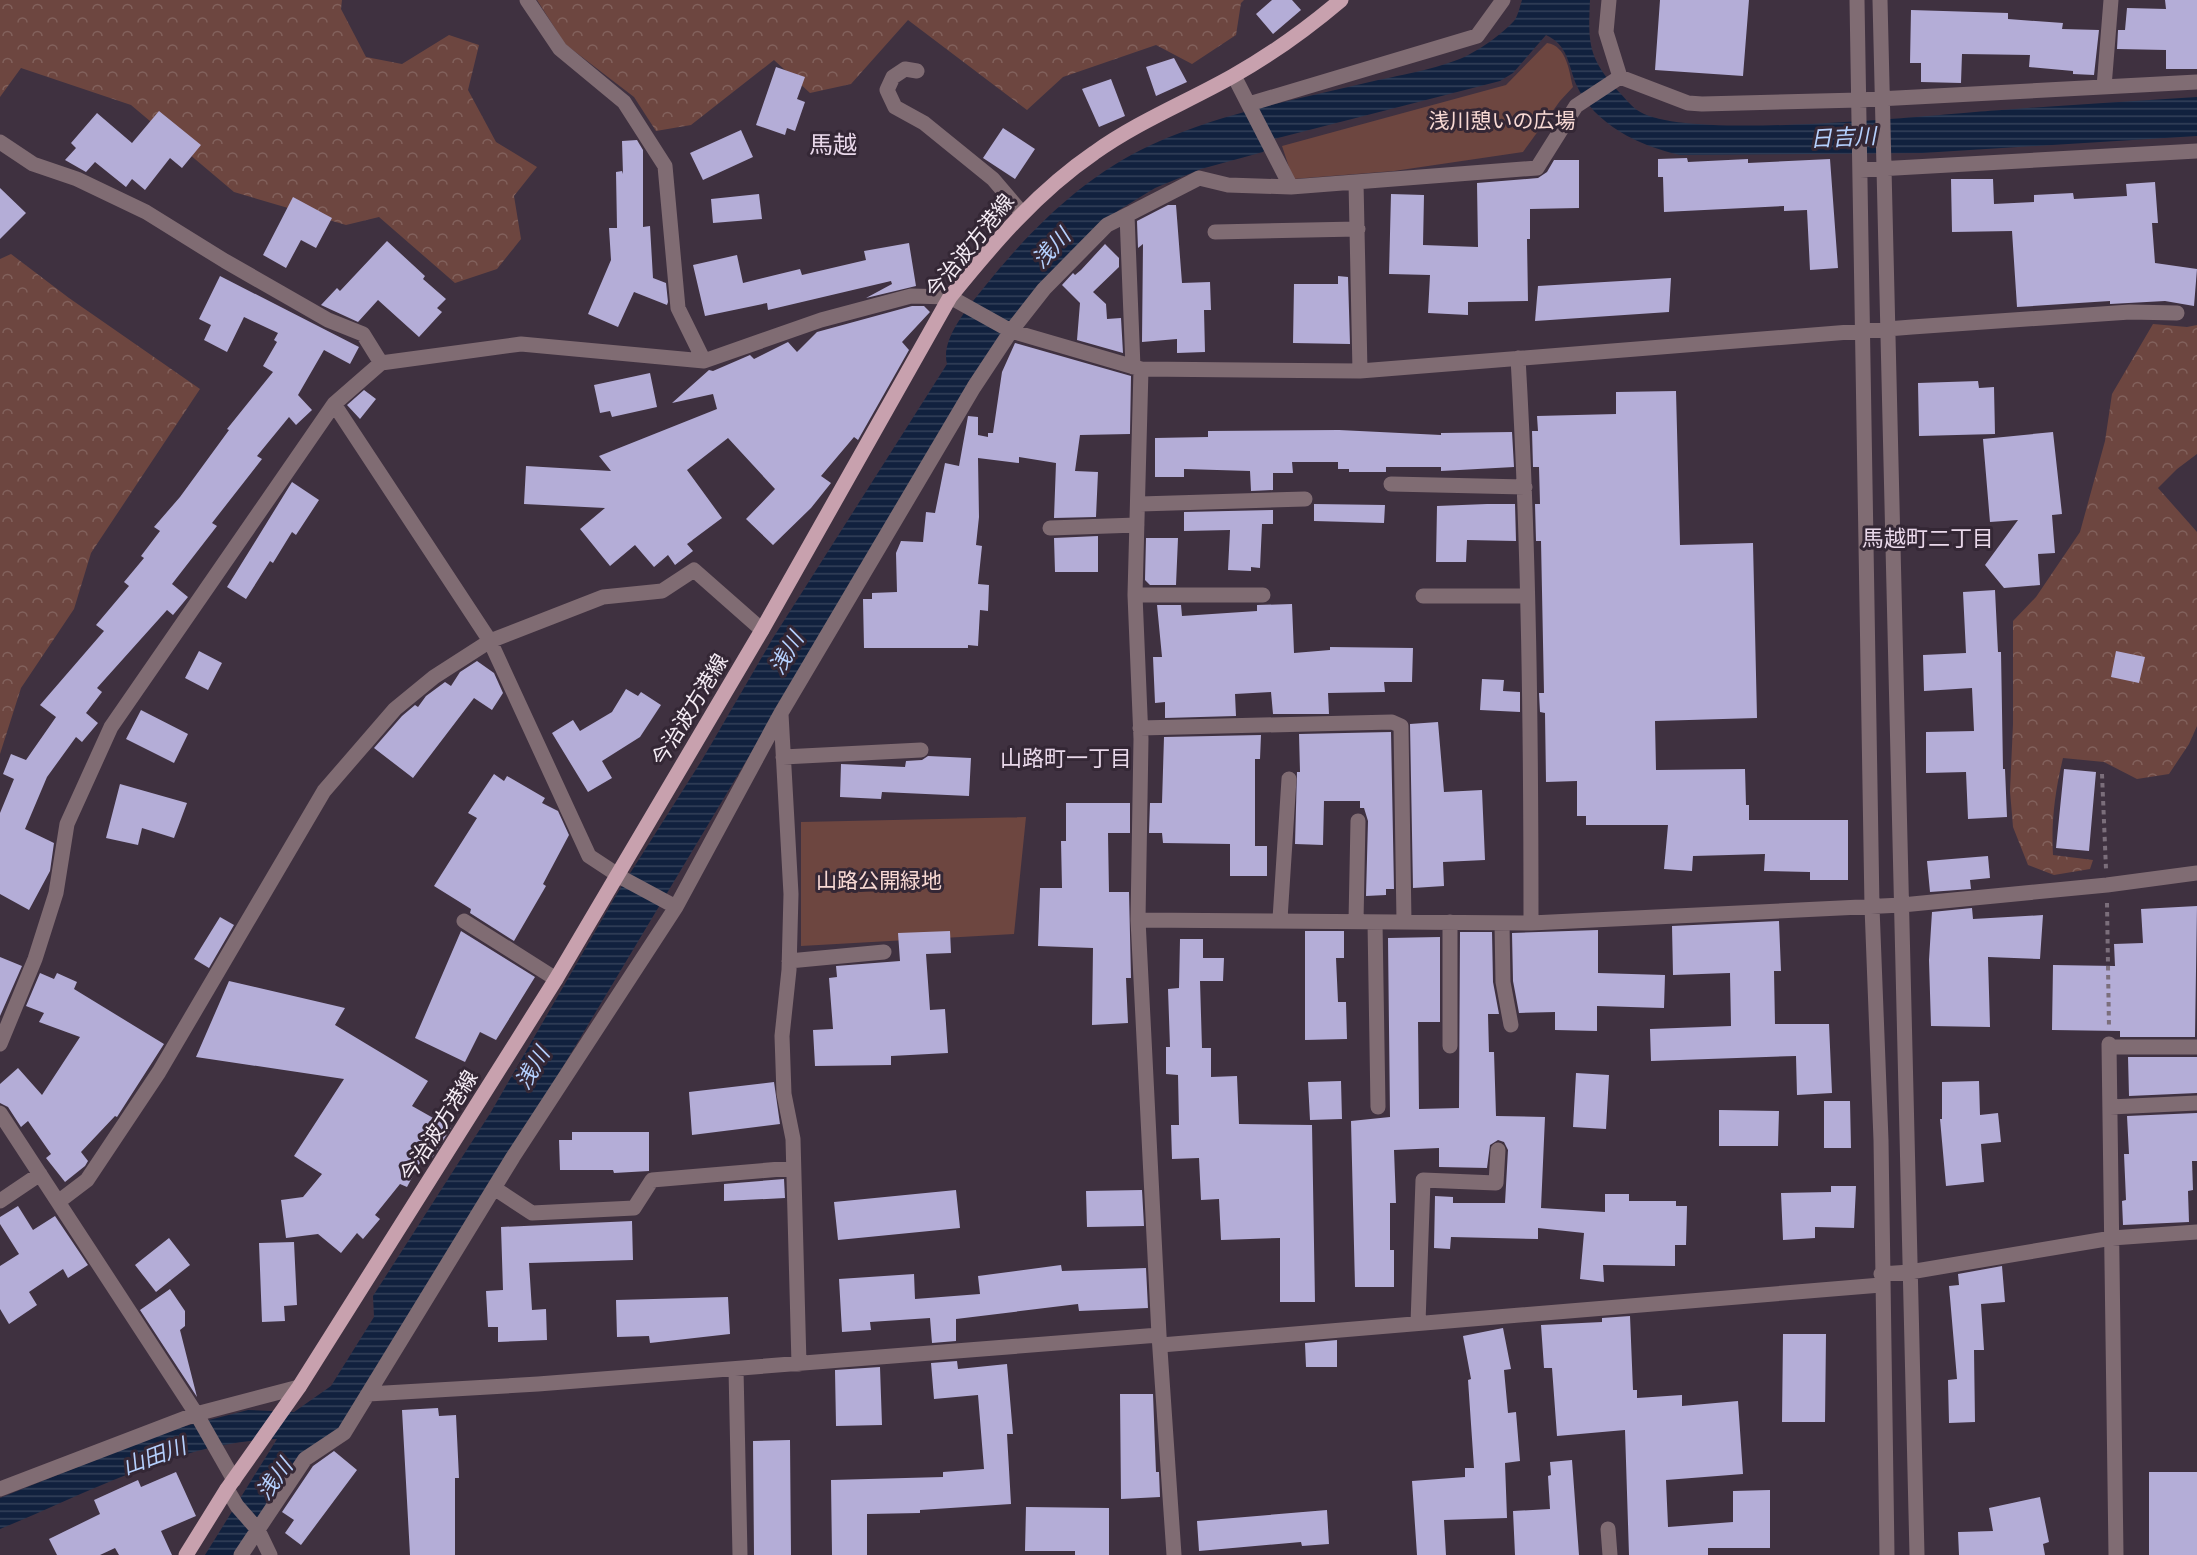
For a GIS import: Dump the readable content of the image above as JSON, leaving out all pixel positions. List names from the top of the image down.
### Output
{
  "streets": {
    "main road": ["今治波方港線"]
  },
  "districts": ["馬越", "馬越町二丁目", "山路町一丁目"],
  "water": ["日吉川", "浅川", "山田川"],
  "parks": ["浅川憩いの広場", "山路公開緑地"]
}
